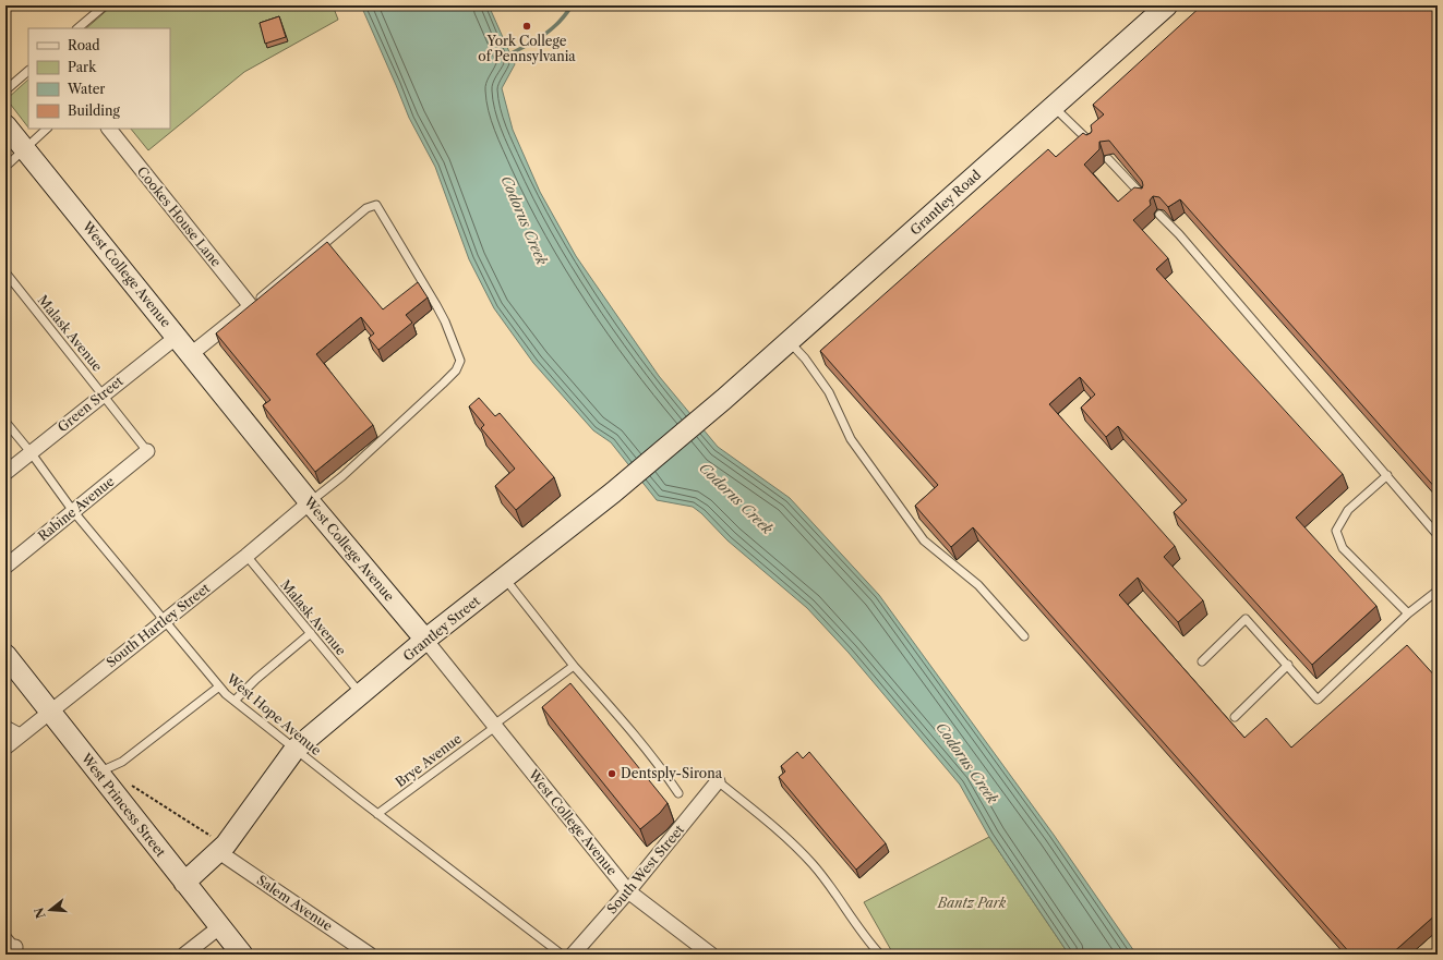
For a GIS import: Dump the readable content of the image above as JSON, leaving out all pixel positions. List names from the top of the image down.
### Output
{
  "streets": {
    "street": [
      "Grantley Road",
      "Cookes House Lane",
      "West College Avenue",
      "Green Street",
      "Rabine Avenue",
      "South Hartley Street",
      "Grantley Street",
      "West Princess Street",
      "South West Street",
      "Salem Avenue"
    ],
    "lane": ["Malask Avenue", "West Hope Avenue", "Brye Avenue"]
  },
  "crossings": [
    ["Grantley Road", "Grantley Street"],
    ["West College Avenue", "Green Street"],
    ["West College Avenue", "South Hartley Street"],
    ["West College Avenue", "Grantley Street"],
    ["West College Avenue", "Brye Avenue"],
    ["West College Avenue", "South West Street"],
    ["Malask Avenue", "Green Street"],
    ["Malask Avenue", "Rabine Avenue"],
    ["Malask Avenue", "South Hartley Street"],
    ["Malask Avenue", "Grantley Street"],
    ["Green Street", "West Hope Avenue"],
    ["Rabine Avenue", "West Hope Avenue"],
    ["South Hartley Street", "West Hope Avenue"],
    ["South Hartley Street", "West Princess Street"],
    ["Grantley Street", "West Hope Avenue"],
    ["Grantley Street", "West Princess Street"],
    ["Grantley Street", "Salem Avenue"],
    ["West Hope Avenue", "Brye Avenue"]
  ],
  "water": ["Codorus Creek"],
  "parks": ["Bantz Park"],
  "places": ["York College of Pennsylvania", "Dentsply-Sirona"],
  "legend": [
    "Road",
    "Park",
    "Water",
    "Building"
  ],
  "north": "left"
}
